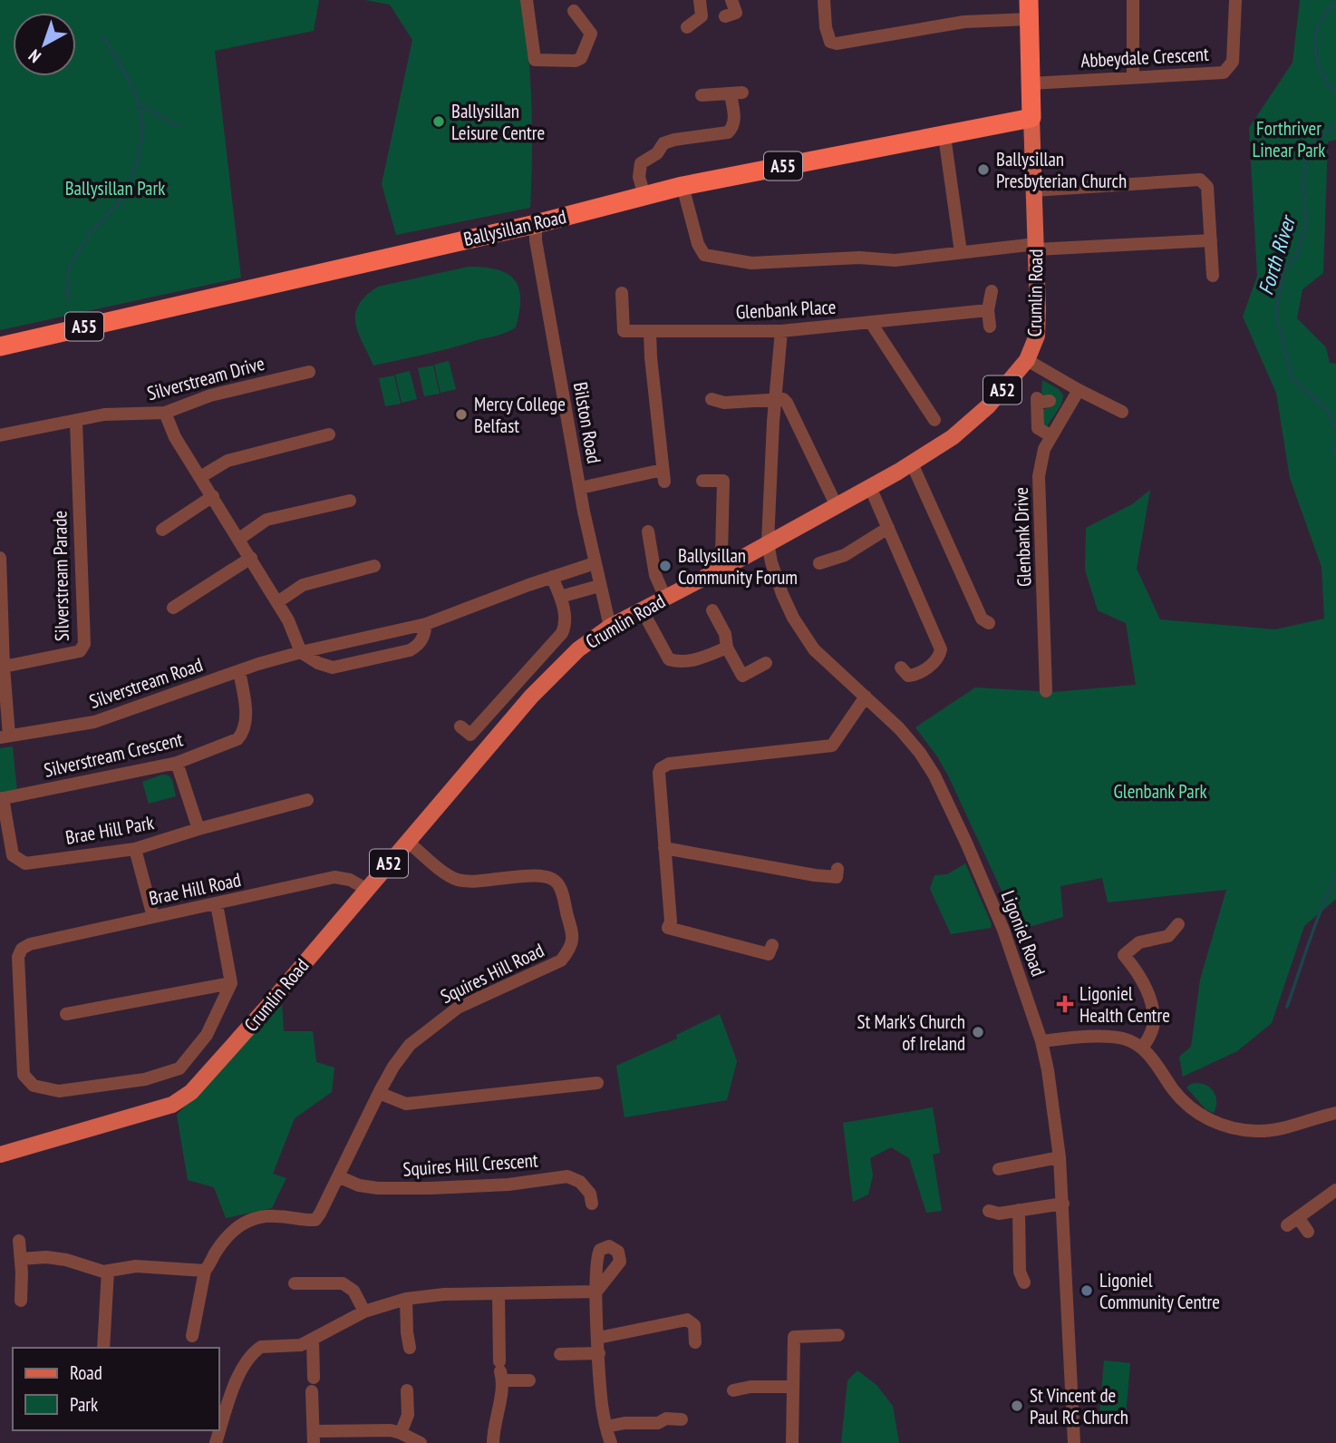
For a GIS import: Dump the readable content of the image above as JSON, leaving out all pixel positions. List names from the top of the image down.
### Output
{
  "streets": {
    "highway": ["A55", "Ballysillan Road", "Crumlin Road"],
    "main road": ["A52"],
    "street": [
      "Abbeydale Crescent",
      "Glenbank Place",
      "Silverstream Drive",
      "Bilston Road",
      "Glenbank Drive",
      "Silverstream Parade",
      "Silverstream Road",
      "Silverstream Crescent",
      "Brae Hill Park",
      "Brae Hill Road",
      "Ligoniel Road",
      "Squires Hill Road",
      "Squires Hill Crescent"
    ]
  },
  "crossings": [
    ["Abbeydale Crescent", "Crumlin Road"],
    ["Ballysillan Road", "Crumlin Road"],
    ["Ballysillan Road", "Bilston Road"],
    ["Crumlin Road", "Bilston Road"],
    ["Crumlin Road", "Brae Hill Road"],
    ["Crumlin Road", "Ligoniel Road"],
    ["Crumlin Road", "Squires Hill Road"],
    ["Glenbank Place", "Ligoniel Road"],
    ["Silverstream Drive", "Silverstream Parade"],
    ["Bilston Road", "Silverstream Road"],
    ["Silverstream Road", "Silverstream Crescent"],
    ["Silverstream Crescent", "Brae Hill Park"],
    ["Squires Hill Road", "Squires Hill Crescent"]
  ],
  "water": ["Forth River"],
  "parks": ["Forthriver Linear Park", "Ballysillan Park", "Glenbank Park"],
  "places": {
    "other": [
      "Ballysillan Leisure Centre",
      "Ballysillan Presbyterian Church",
      "Mercy College Belfast",
      "Ballysillan Community Forum",
      "St Mark's Church of Ireland",
      "Ligoniel Community Centre",
      "St Vincent de Paul RC Church"
    ],
    "health": ["Ligoniel Health Centre"]
  },
  "legend": ["Road", "Park"],
  "north": "bottom left"
}
